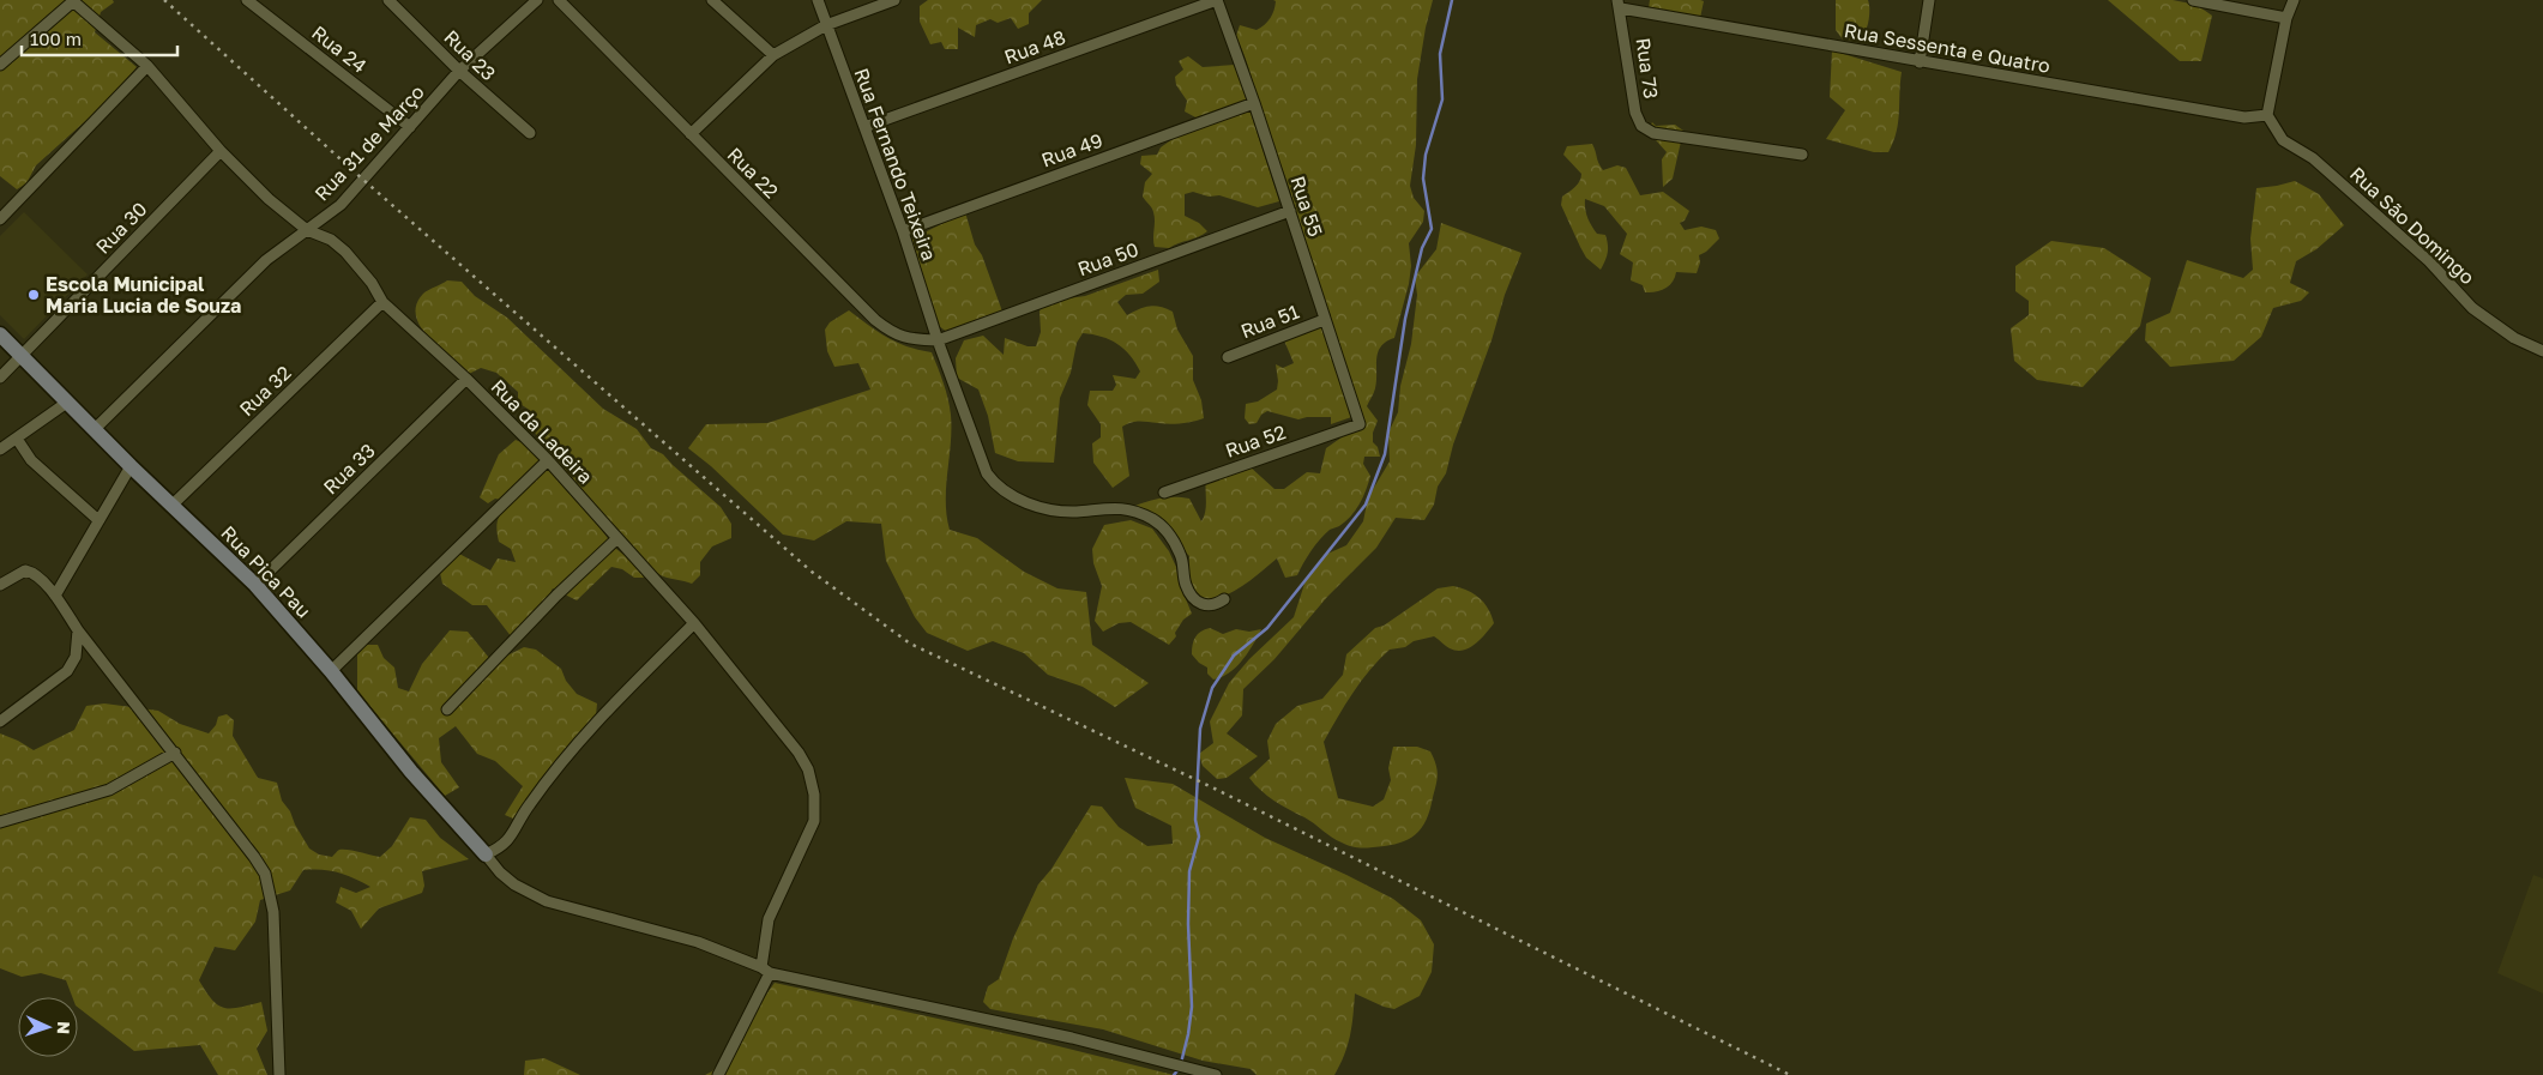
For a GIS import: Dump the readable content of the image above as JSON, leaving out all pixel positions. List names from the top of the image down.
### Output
{
  "streets": {
    "street": [
      "Rua 48",
      "Rua Sessenta e Quatro",
      "Rua 24",
      "Rua 23",
      "Rua 73",
      "Rua 31 de Março",
      "Rua 49",
      "Rua Fernando Teixeira",
      "Rua 22",
      "Rua 55",
      "Rua São Domingo",
      "Rua 30",
      "Rua 50",
      "Rua 51",
      "Rua 32",
      "Rua da Ladeira",
      "Rua 52",
      "Rua 33",
      "Rua Pica Pau"
    ]
  },
  "crossings": [
    ["Rua 48", "Rua Fernando Teixeira"],
    ["Rua 48", "Rua 55"],
    ["Rua Sessenta e Quatro", "Rua 73"],
    ["Rua Sessenta e Quatro", "Rua São Domingo"],
    ["Rua 24", "Rua 31 de Março"],
    ["Rua 23", "Rua 31 de Março"],
    ["Rua 31 de Março", "Rua da Ladeira"],
    ["Rua 31 de Março", "Rua Pica Pau"],
    ["Rua 49", "Rua Fernando Teixeira"],
    ["Rua 49", "Rua 55"],
    ["Rua Fernando Teixeira", "Rua 22"],
    ["Rua Fernando Teixeira", "Rua 50"],
    ["Rua 22", "Rua 50"],
    ["Rua 55", "Rua 50"],
    ["Rua 55", "Rua 51"],
    ["Rua 55", "Rua 52"],
    ["Rua 30", "Rua da Ladeira"],
    ["Rua 30", "Rua Pica Pau"],
    ["Rua 32", "Rua da Ladeira"],
    ["Rua 32", "Rua Pica Pau"],
    ["Rua da Ladeira", "Rua 33"],
    ["Rua 33", "Rua Pica Pau"]
  ],
  "places": ["Escola Municipal Maria Lucia de Souza"],
  "scale_bar": "100 m",
  "north": "right"
}
